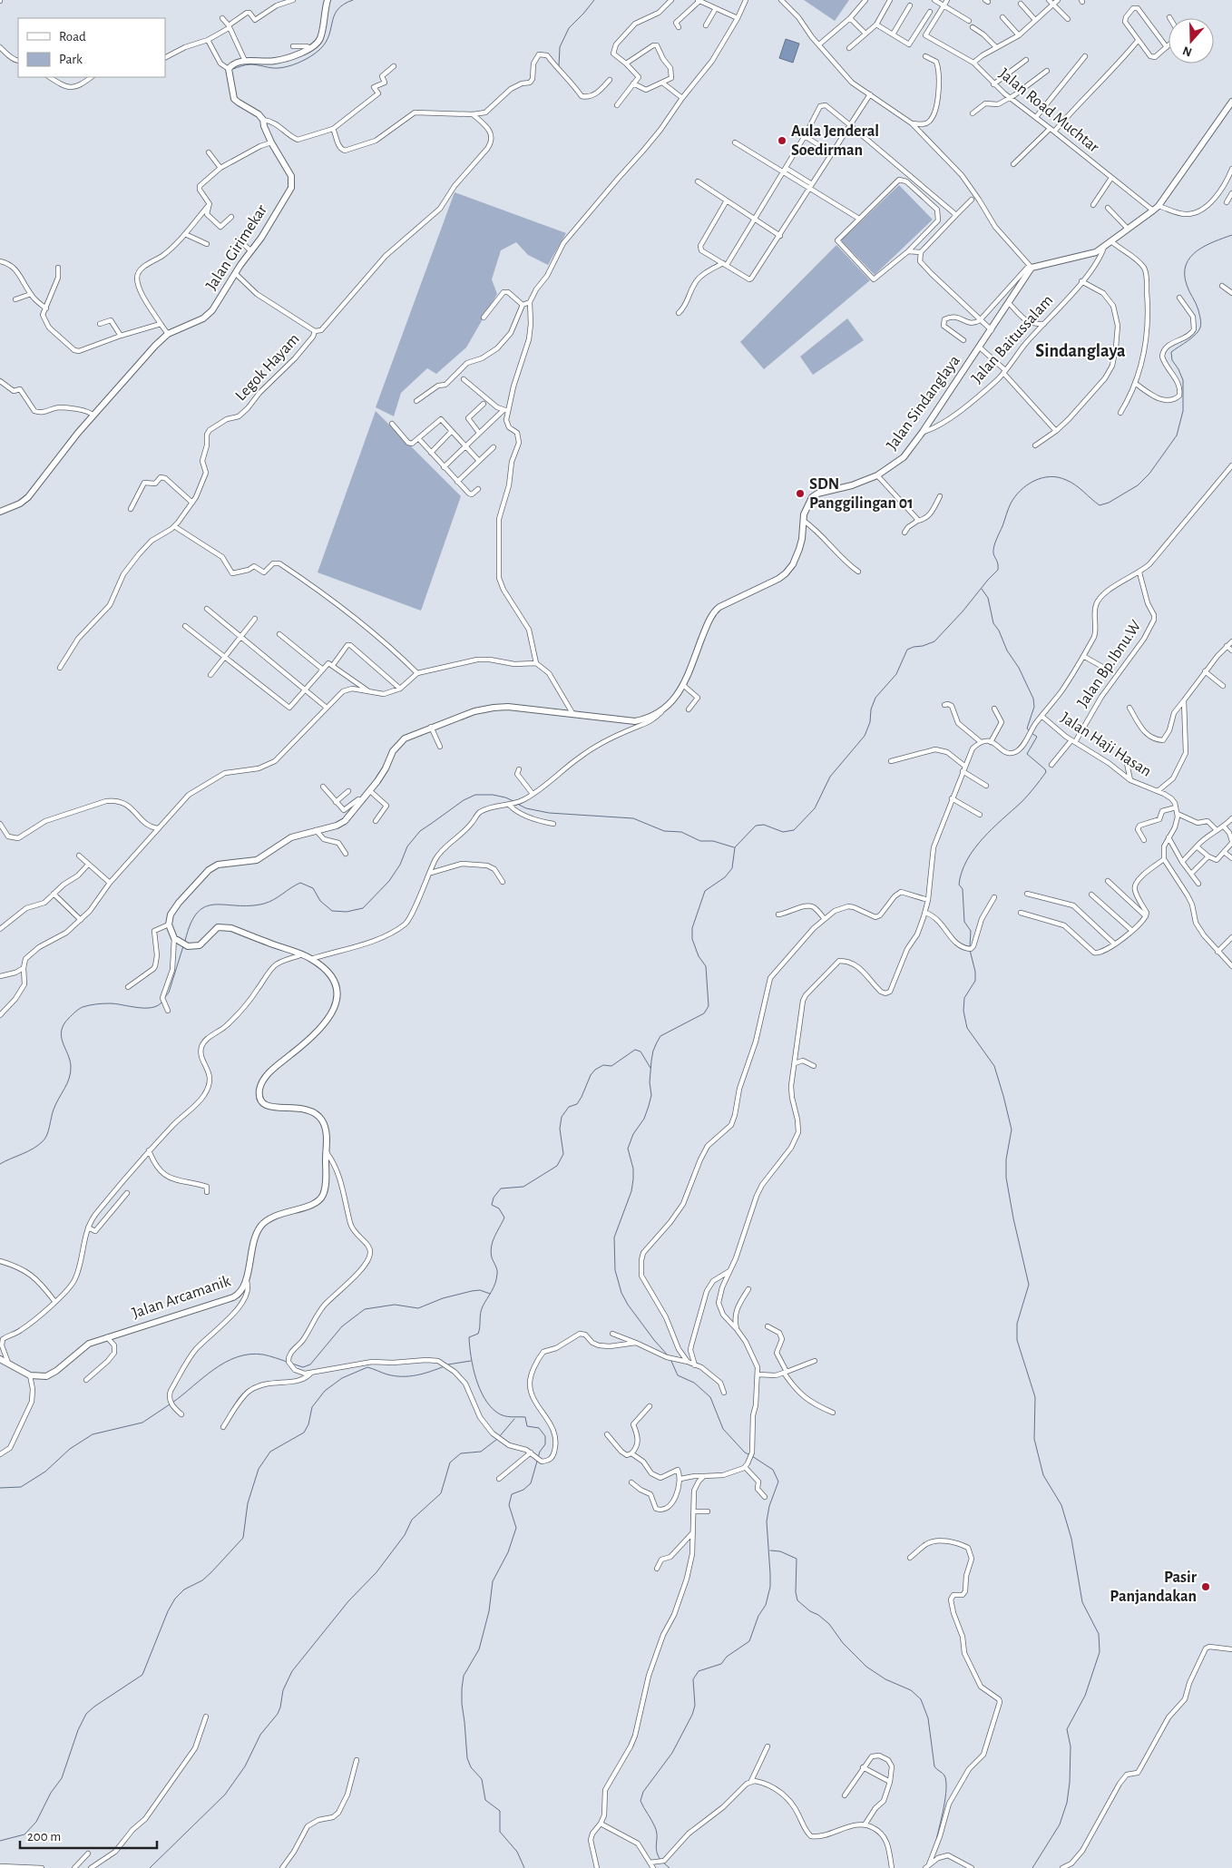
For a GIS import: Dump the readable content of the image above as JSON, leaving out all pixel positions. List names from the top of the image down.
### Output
{
  "streets": {
    "street": [
      "Jalan Road Muchtar",
      "Jalan Girimekar",
      "Jalan Baitussalam",
      "Legok Hayam",
      "Jalan Sindanglaya",
      "Jalan Bp.Ibnu.W",
      "Jalan Haji Hasan",
      "Jalan Arcamanik"
    ]
  },
  "crossings": [
    ["Jalan Baitussalam", "Jalan Sindanglaya"],
    ["Jalan Bp.Ibnu.W", "Jalan Haji Hasan"]
  ],
  "districts": ["Sindanglaya"],
  "places": ["Aula Jenderal Soedirman", "SDN Panggilingan 01", "Pasir Panjandakan"],
  "legend": ["Road", "Park"],
  "scale_bar": "200 m",
  "north": "bottom"
}
